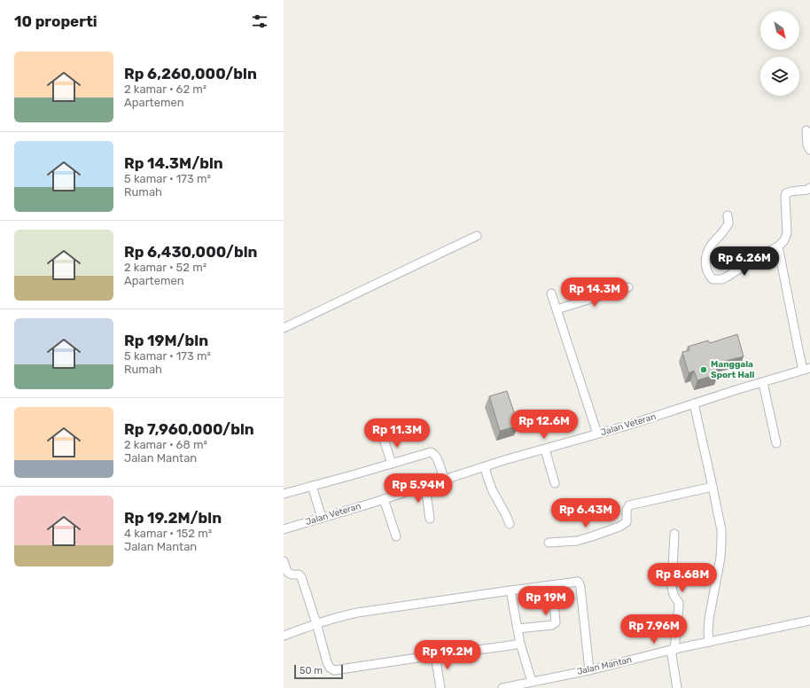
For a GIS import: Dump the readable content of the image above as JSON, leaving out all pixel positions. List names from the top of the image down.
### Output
{
  "streets": {
    "street": ["Jalan Veteran", "Jalan Mantan"]
  },
  "places": ["Manggala Sport Hall"],
  "scale_bar": "50 m",
  "north": "bottom right",
  "page": {
    "heading": "10 properti",
    "list": [
      {
        "name": "Rp 6,260,000/bln",
        "note": "2 kamar · 62 m² · Apartemen"
      },
      {
        "name": "Rp 14.3M/bln",
        "note": "5 kamar · 173 m² · Rumah"
      },
      {
        "name": "Rp 6,430,000/bln",
        "note": "2 kamar · 52 m² · Apartemen"
      },
      {
        "name": "Rp 19M/bln",
        "note": "5 kamar · 173 m² · Rumah"
      },
      {
        "name": "Rp 7,960,000/bln",
        "note": "2 kamar · 68 m² · Jalan Mantan"
      },
      {
        "name": "Rp 19.2M/bln",
        "note": "4 kamar · 152 m² · Jalan Mantan"
      }
    ],
    "price": [
      "Rp 6.26M",
      "Rp 14.3M",
      "Rp 12.6M",
      "Rp 11.3M",
      "Rp 5.94M",
      "Rp 6.43M",
      "Rp 8.68M",
      "Rp 19M",
      "Rp 7.96M",
      "Rp 19.2M"
    ],
    "scale": "50 m"
  }
}
